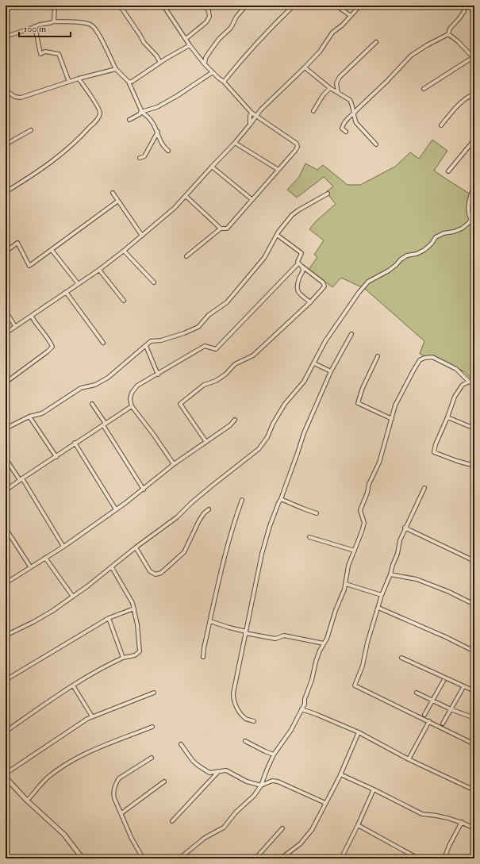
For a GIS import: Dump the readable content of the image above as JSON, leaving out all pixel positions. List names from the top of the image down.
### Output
{
  "scale_bar": "100 m"
}
